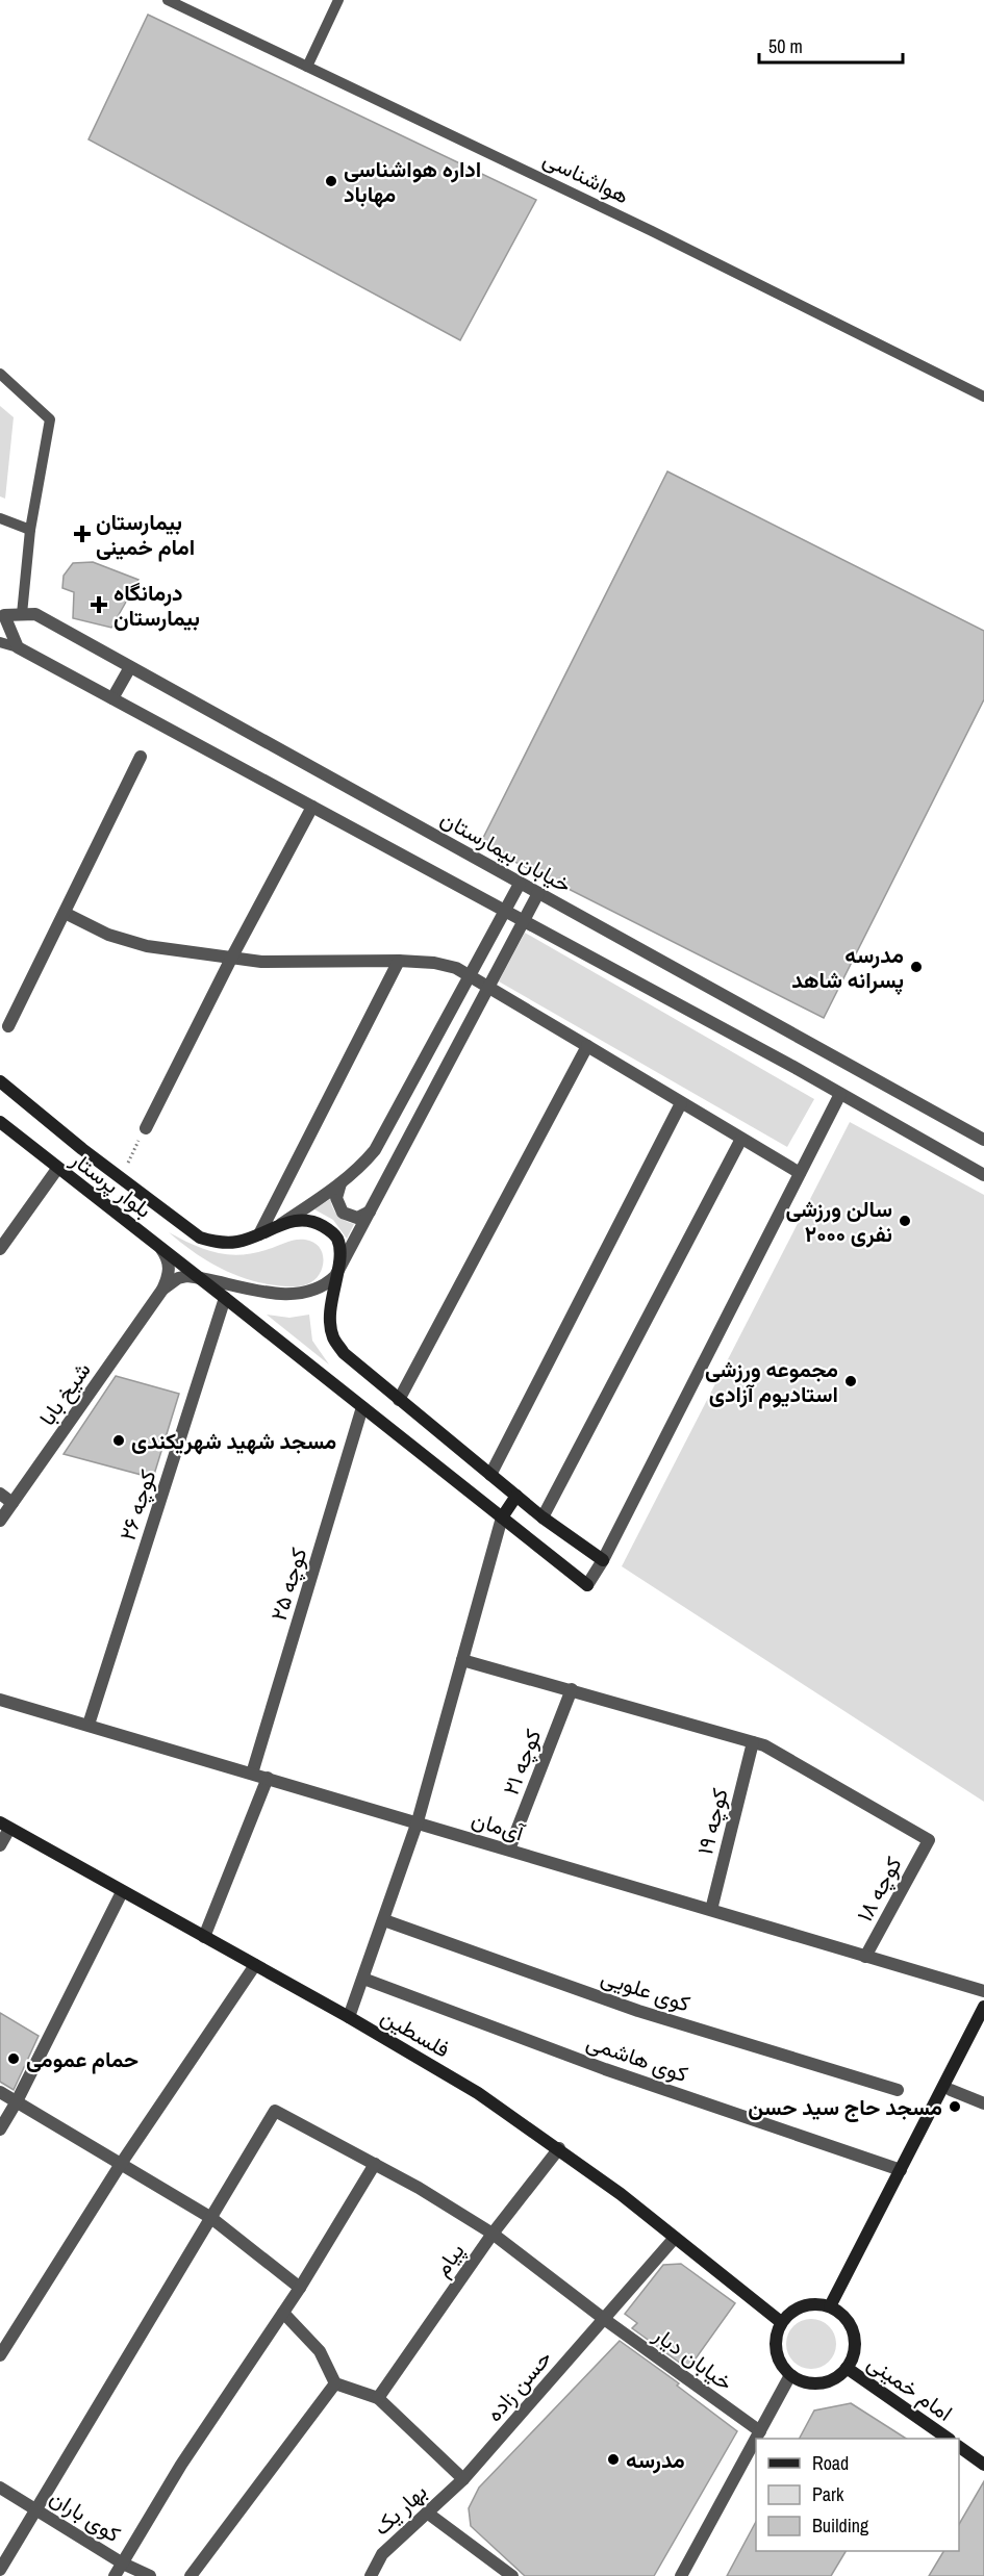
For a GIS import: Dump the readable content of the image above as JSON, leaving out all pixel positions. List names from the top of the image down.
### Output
{
  "streets": {
    "main road": ["بلوار پرستار", "فلسطین", "امام خمینی"],
    "street": [
      "خیابان بیمارستان",
      "شیخ بابا",
      "کوچه ۲۶",
      "کوچه ۲۵",
      "کوچه ۲۱",
      "کوچه ۱۹",
      "آی‌مان",
      "کوچه ۱۸",
      "کوی علویی",
      "کوی هاشمی",
      "پیام",
      "خیابان دیار",
      "حسن زاده",
      "بهار یک",
      "کوی باران"
    ],
    "lane": ["هواشناسی"]
  },
  "crossings": [
    ["بلوار پرستار", "کوچه ۲۶"],
    ["بلوار پرستار", "کوچه ۲۵"],
    ["کوچه ۲۶", "آی‌مان"],
    ["کوچه ۲۵", "آی‌مان"],
    ["کوچه ۲۱", "آی‌مان"],
    ["کوچه ۱۹", "آی‌مان"],
    ["کوچه ۱۹", "کوچه ۱۸"],
    ["آی‌مان", "کوچه ۱۸"],
    ["فلسطین", "پیام"],
    ["فلسطین", "حسن زاده"],
    ["فلسطین", "امام خمینی"],
    ["پیام", "خیابان دیار"],
    ["خیابان دیار", "حسن زاده"],
    ["حسن زاده", "بهار یک"]
  ],
  "places": {
    "other": [
      "اداره هواشناسی مهاباد",
      "مدرسه پسرانه شاهد",
      "سالن ورزشی ۲۰۰۰ نفری",
      "مجموعه ورزشی استادیوم آزادی",
      "مسجد شهید شهریکندی",
      "حمام عمومی",
      "مسجد حاج سید حسن",
      "مدرسه"
    ],
    "health": ["بیمارستان امام خمینی", "درمانگاه بیمارستان"]
  },
  "legend": ["Road", "Park", "Building"],
  "scale_bar": "50 m"
}
